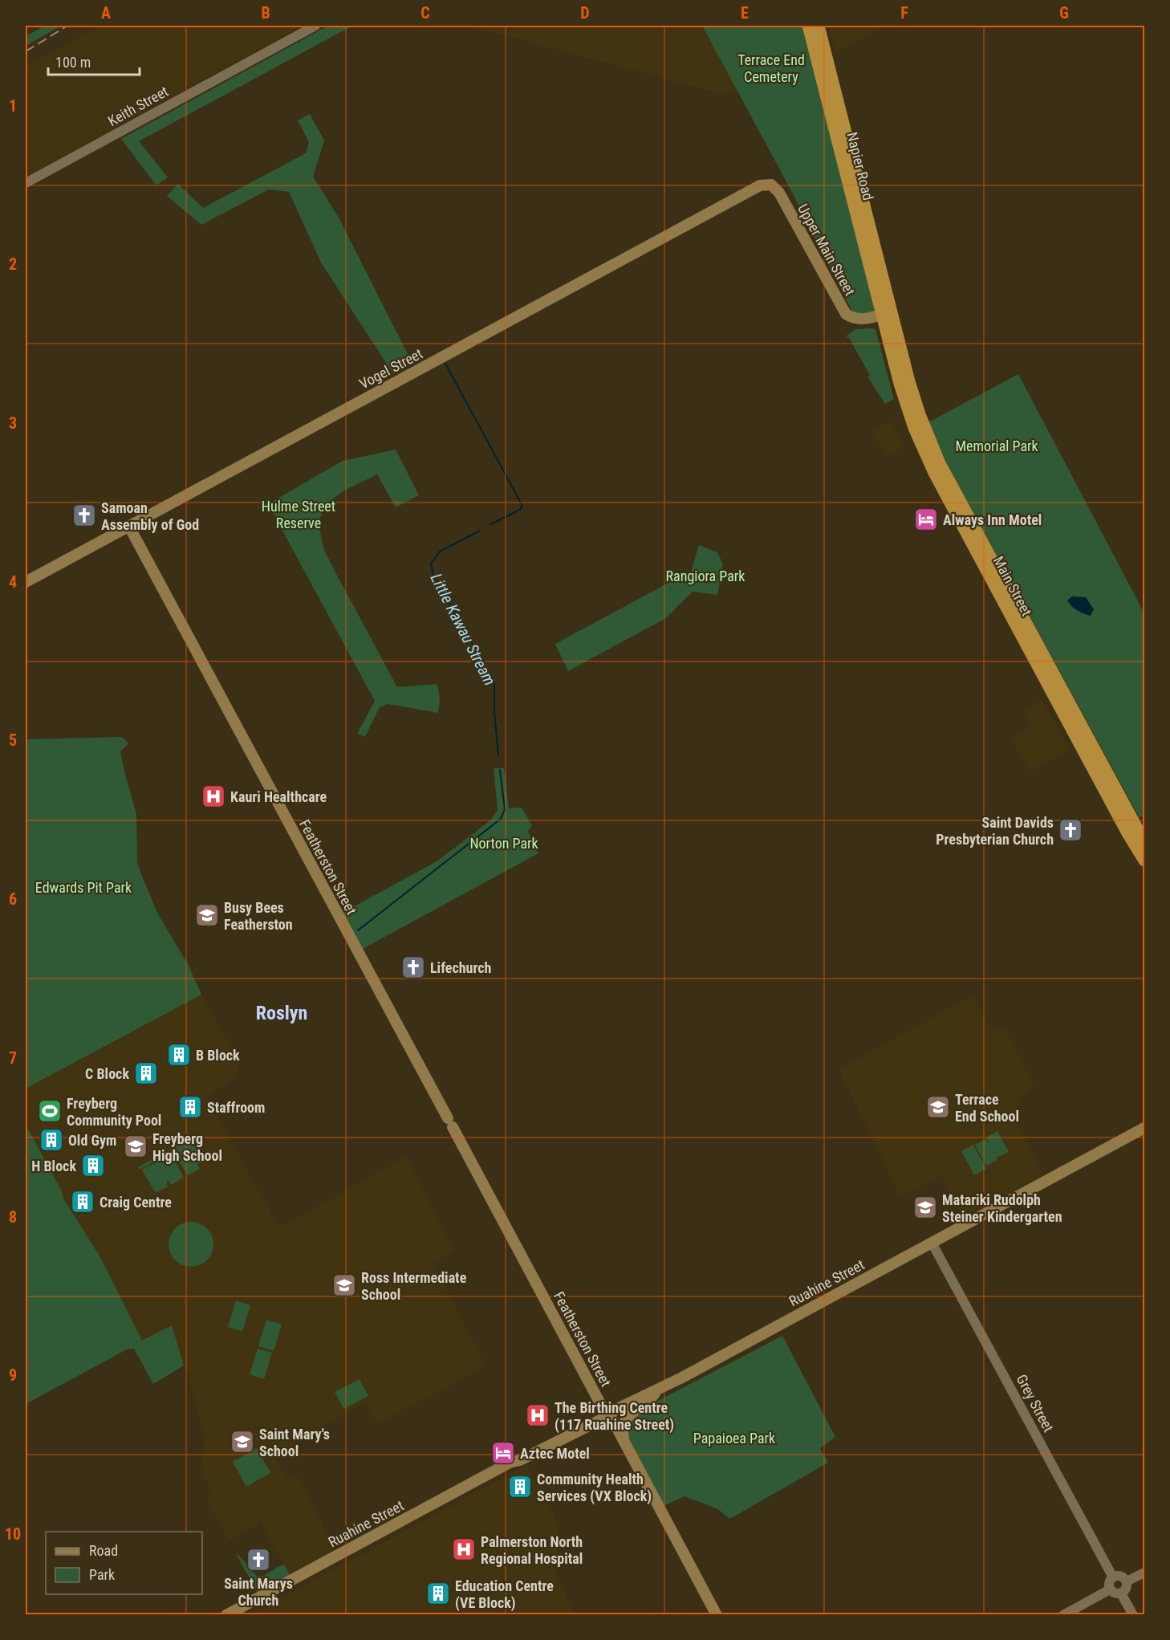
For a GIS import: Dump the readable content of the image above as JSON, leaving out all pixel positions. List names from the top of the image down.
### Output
{
  "streets": {
    "highway": ["Napier Road", "Main Street"],
    "main road": [
      "Upper Main Street",
      "Vogel Street",
      "Featherston Street",
      "Ruahine Street"
    ],
    "street": ["Keith Street", "Grey Street"]
  },
  "crossings": [
    ["Napier Road", "Upper Main Street"],
    ["Napier Road", "Main Street"],
    ["Upper Main Street", "Vogel Street"],
    ["Upper Main Street", "Main Street"],
    ["Vogel Street", "Featherston Street"],
    ["Featherston Street", "Ruahine Street"],
    ["Ruahine Street", "Grey Street"]
  ],
  "districts": ["Roslyn"],
  "water": ["Little Kawau Stream"],
  "parks": [
    "Terrace End Cemetery",
    "Memorial Park",
    "Hulme Street Reserve",
    "Rangiora Park",
    "Norton Park",
    "Edwards Pit Park",
    "Papaioea Park"
  ],
  "places": {
    "church": [
      "Samoan Assembly of God",
      "Saint Davids Presbyterian Church",
      "Lifechurch",
      "Saint Marys Church"
    ],
    "hotel": ["Always Inn Motel", "Aztec Motel"],
    "hospital": ["Kauri Healthcare", "The Birthing Centre (117 Ruahine Street)", "Palmerston North Regional Hospital"],
    "school or university": [
      "Busy Bees Featherston",
      "Terrace End School",
      "Freyberg High School",
      "Matariki Rudolph Steiner Kindergarten",
      "Ross Intermediate School",
      "Saint Mary's School"
    ],
    "building": [
      "B Block",
      "C Block",
      "Staffroom",
      "Old Gym",
      "H Block",
      "Craig Centre",
      "Community Health Services (VX Block)",
      "Education Centre (VE Block)"
    ],
    "sports": ["Freyberg Community Pool"]
  },
  "legend": ["Road", "Park"],
  "scale_bar": "100 m",
  "grid": {
    "columns": [
      "A",
      "B",
      "C",
      "D",
      "E",
      "F",
      "G"
    ],
    "rows": [
      "1",
      "2",
      "3",
      "4",
      "5",
      "6",
      "7",
      "8",
      "9",
      "10"
    ]
  }
}
